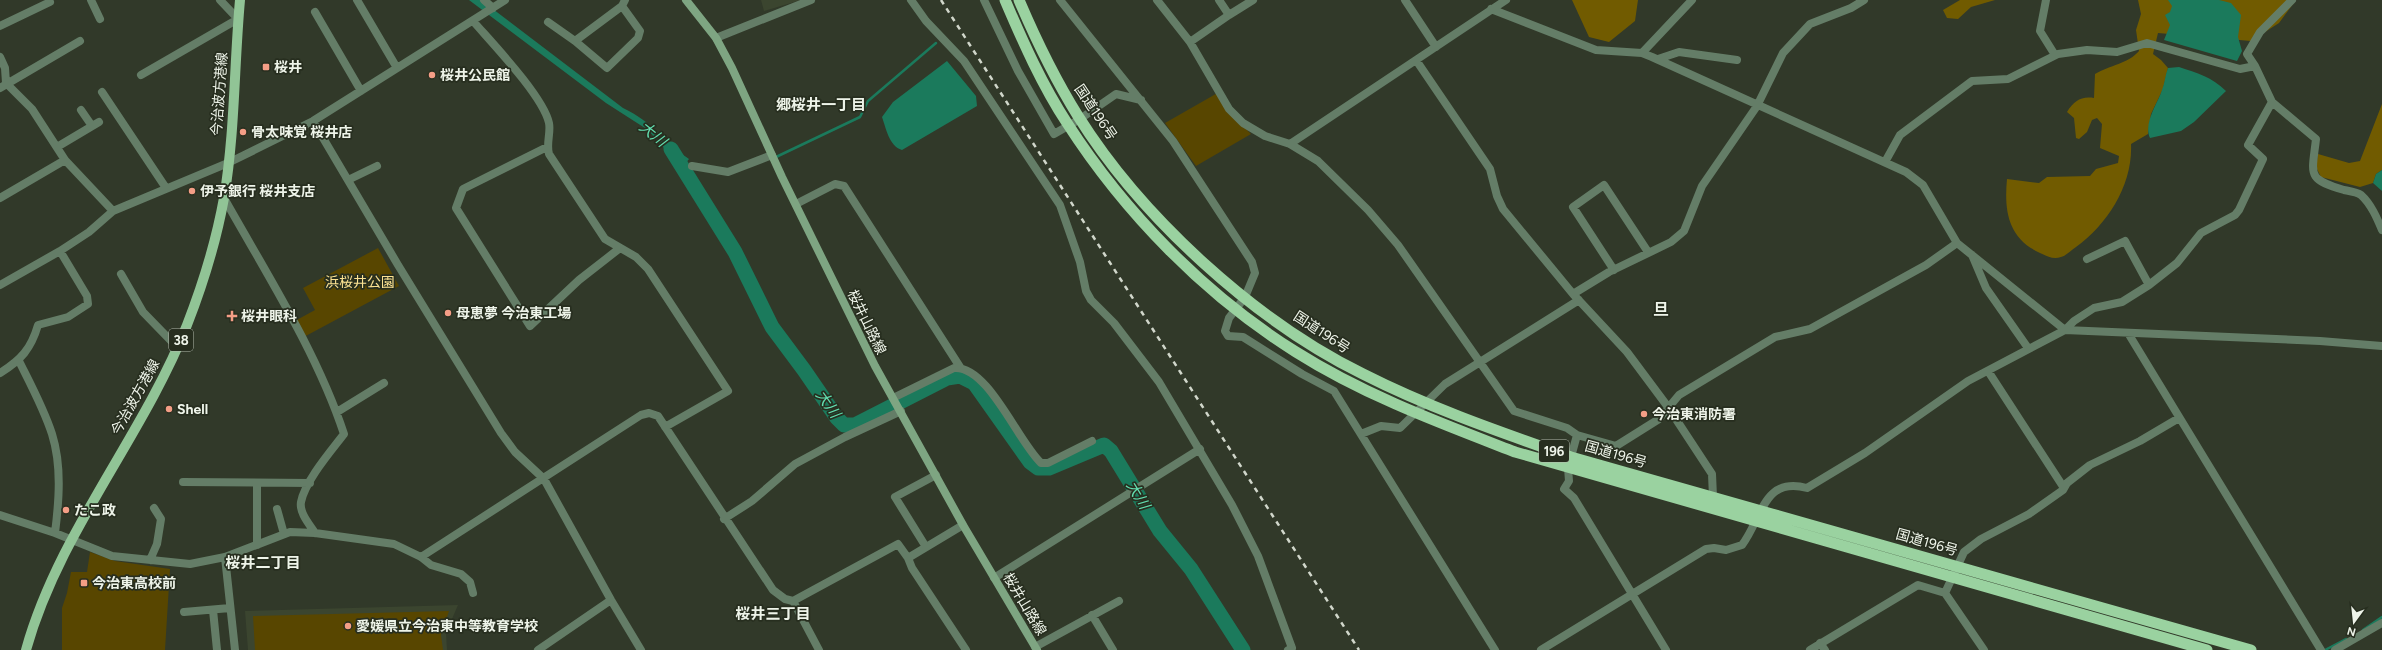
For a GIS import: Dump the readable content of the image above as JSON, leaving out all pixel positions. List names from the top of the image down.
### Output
{
  "streets": {
    "highway": ["国道196号", "196"],
    "main road": ["今治波方港線", "桜井山路線", "38"]
  },
  "districts": [
    "郷桜井一丁目",
    "旦",
    "桜井二丁目",
    "桜井三丁目"
  ],
  "water": ["大川"],
  "parks": ["浜桜井公園"],
  "places": {
    "transit": ["桜井", "今治東高校前"],
    "other": [
      "桜井公民館",
      "骨太味覚 桜井店",
      "伊予銀行 桜井支店",
      "母恵夢 今治東工場",
      "Shell",
      "今治東消防署",
      "たこ政",
      "愛媛県立今治東中等教育学校"
    ],
    "health": ["桜井眼科"]
  },
  "north": "bottom"
}
